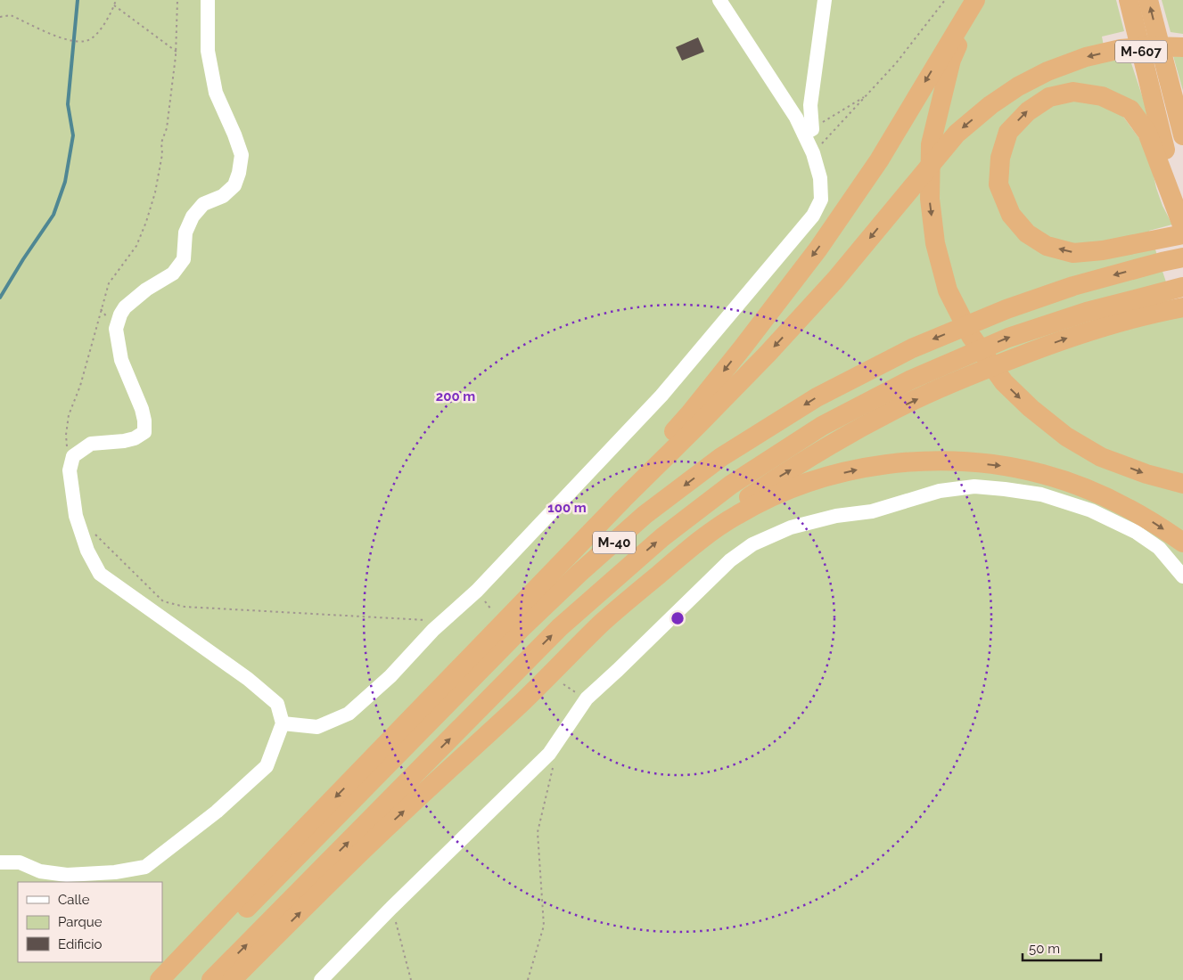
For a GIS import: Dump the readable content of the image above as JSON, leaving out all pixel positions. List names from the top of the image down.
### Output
{
  "streets": {
    "highway": ["M-607", "M-40"]
  },
  "legend": ["Calle", "Parque", "Edificio"],
  "scale_bar": "50 m",
  "rings": ["200 m", "100 m"]
}
